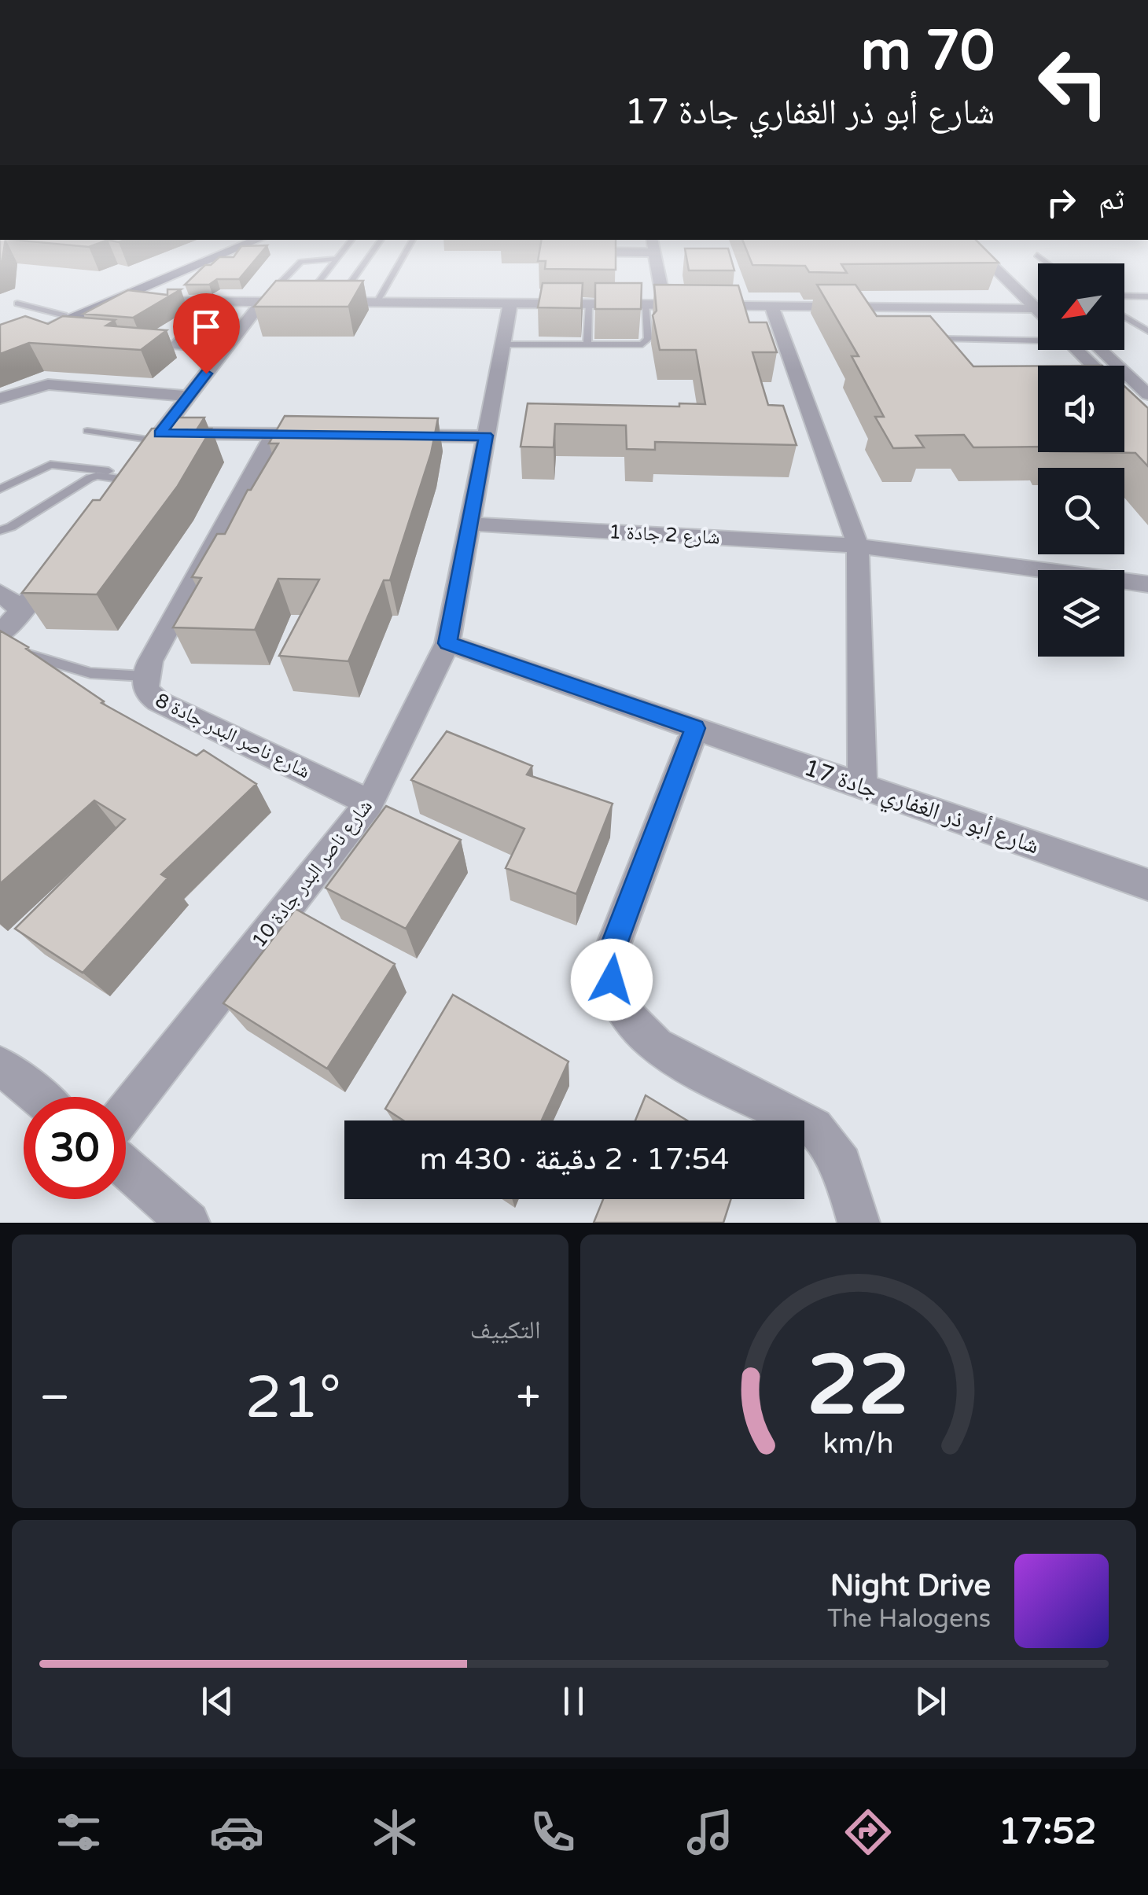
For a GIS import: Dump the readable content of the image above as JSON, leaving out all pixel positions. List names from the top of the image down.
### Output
{
  "streets": {
    "street": [
      "شارع 2 جادة 1",
      "شارع ناصر البدر جادة 8",
      "شارع أبو ذر الغفاري جادة 17",
      "شارع ناصر البدر جادة 10"
    ]
  },
  "crossings": [
    ["شارع 2 جادة 1", "شارع ناصر البدر جادة 10"],
    ["شارع ناصر البدر جادة 8", "شارع ناصر البدر جادة 10"],
    ["شارع أبو ذر الغفاري جادة 17", "شارع ناصر البدر جادة 10"]
  ],
  "north": "bottom left",
  "page": {
    "turn": ["70 m", "شارع أبو ذر الغفاري جادة 17"],
    "then": "ثم",
    "limit": "30",
    "trip": "17:54 · 2 دقيقة · 430 m",
    "tile": "التكييف",
    "heat": ["−", "21°", "+"],
    "song": ["Night Drive", "The Halogens"],
    "tabs": "17:52",
    "gauge": ["22", "km/h"]
  }
}
